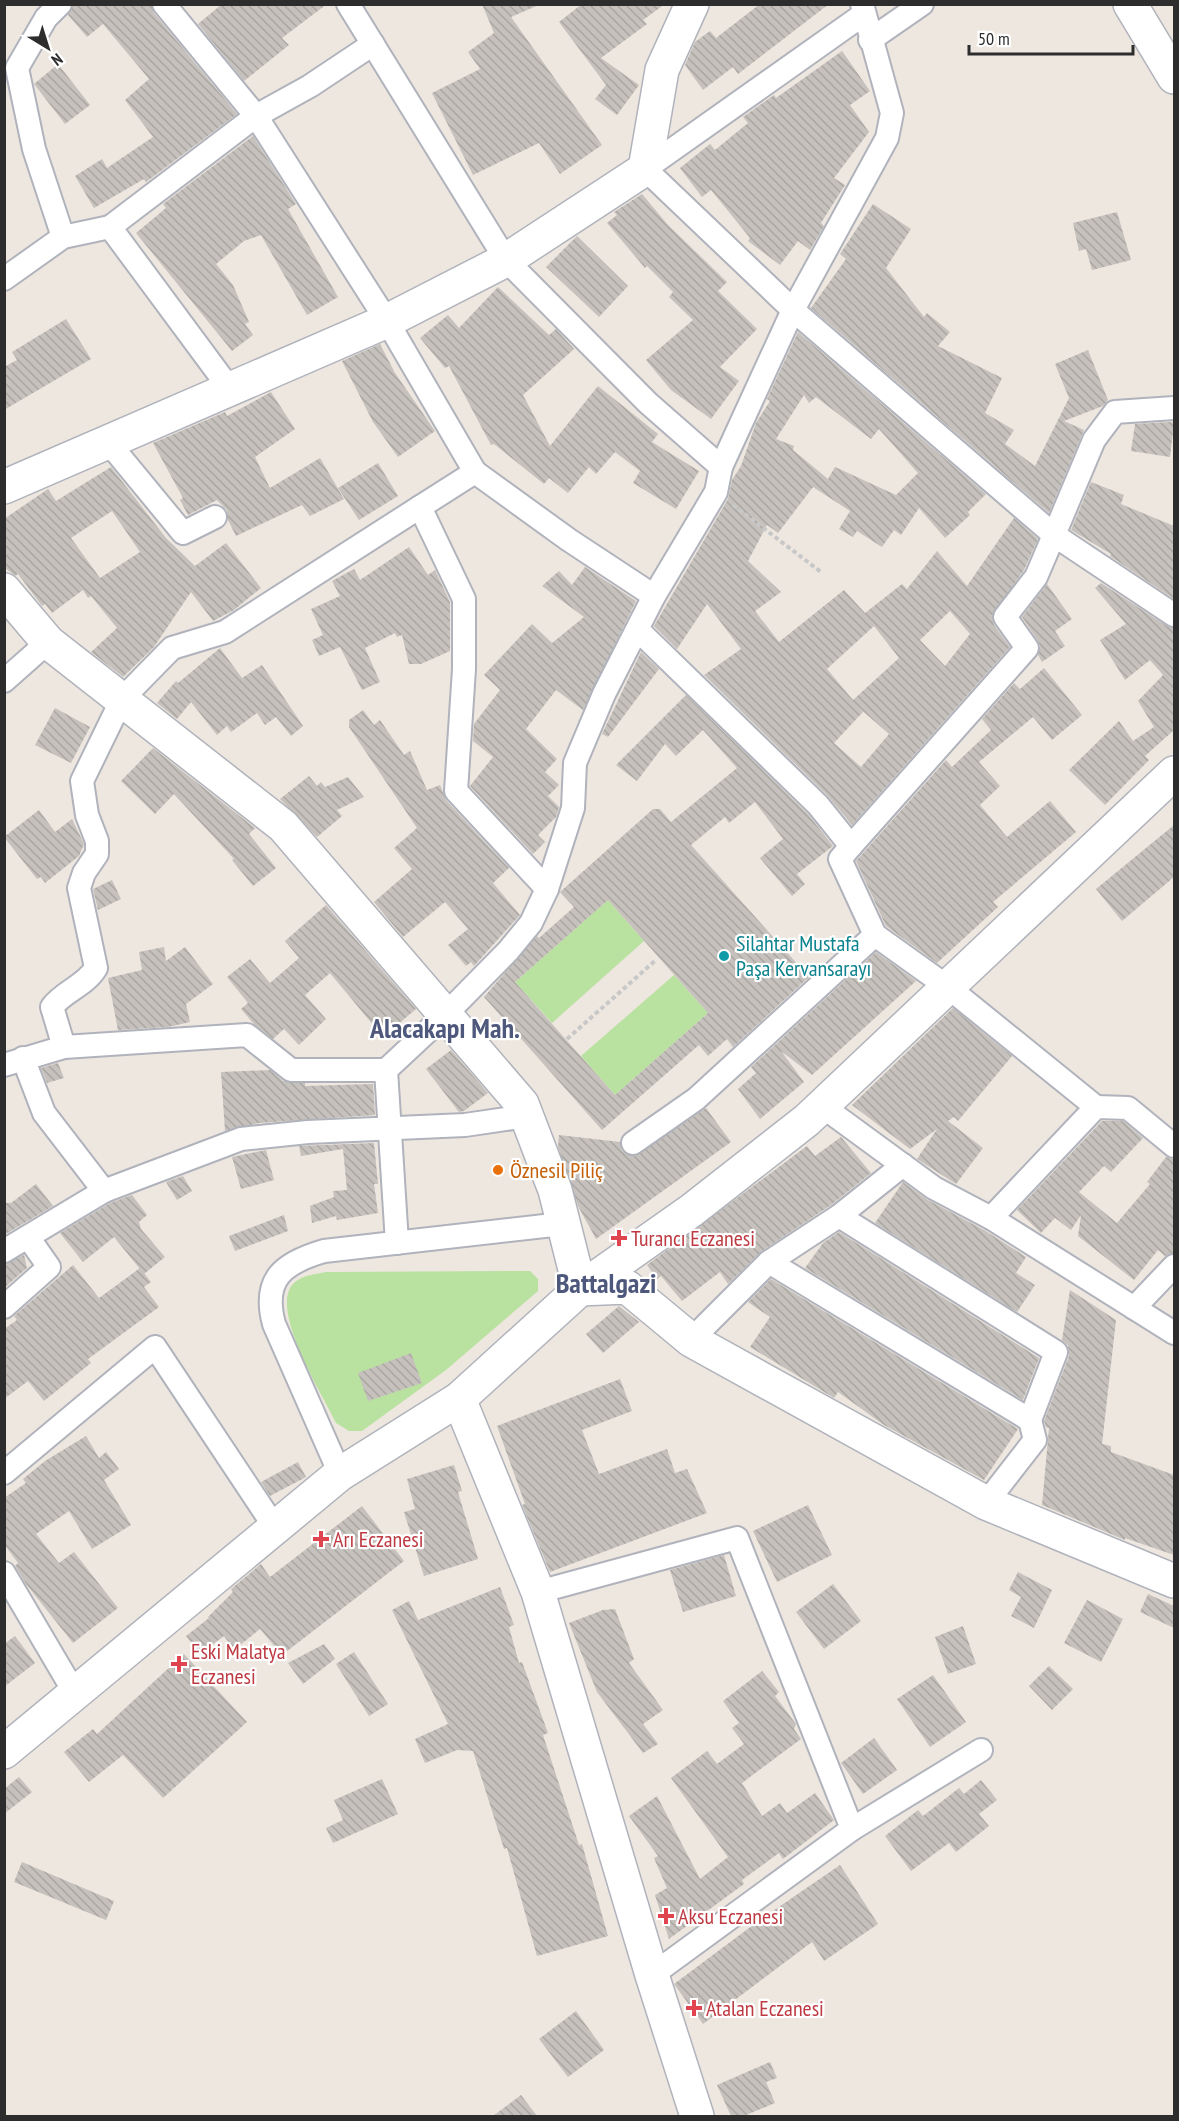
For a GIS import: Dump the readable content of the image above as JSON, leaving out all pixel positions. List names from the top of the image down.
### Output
{
  "districts": ["Alacakapı Mah.", "Battalgazi"],
  "places": {
    "other": ["Silahtar Mustafa Paşa Kervansarayı", "Öznesil Piliç"],
    "health": [
      "Turancı Eczanesi",
      "Arı Eczanesi",
      "Eski Malatya Eczanesi",
      "Aksu Eczanesi",
      "Atalan Eczanesi"
    ]
  },
  "scale_bar": "50 m",
  "north": "bottom right"
}
